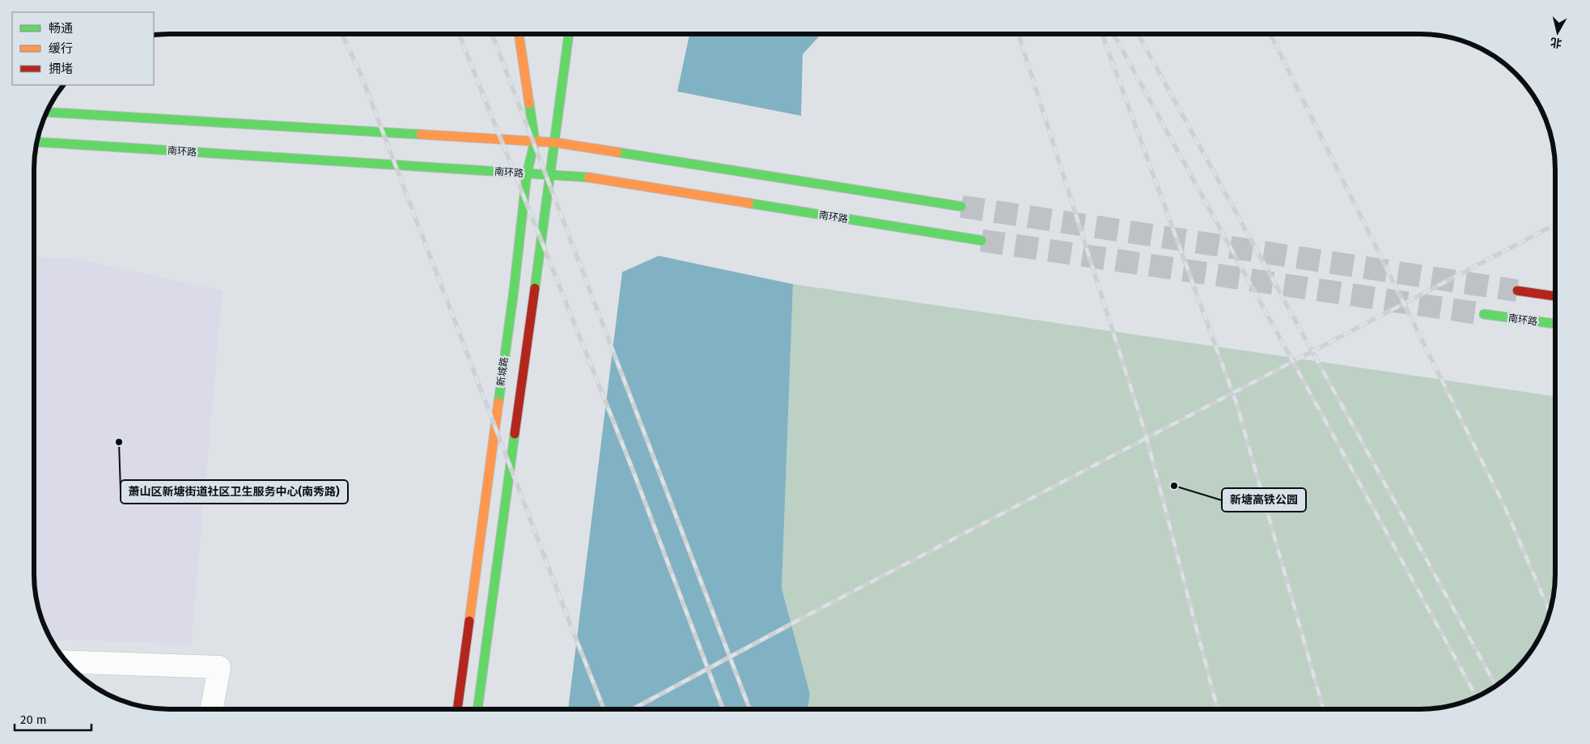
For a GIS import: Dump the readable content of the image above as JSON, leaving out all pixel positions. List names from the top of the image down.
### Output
{
  "streets": {
    "main road": ["南环路", "新城路"]
  },
  "crossings": [
    ["南环路", "新城路"]
  ],
  "places": ["萧山区新塘街道社区卫生服务中心(南秀路)", "新塘高铁公园"],
  "legend": ["畅通", "缓行", "拥堵"],
  "scale_bar": "20 m",
  "north": "bottom"
}
